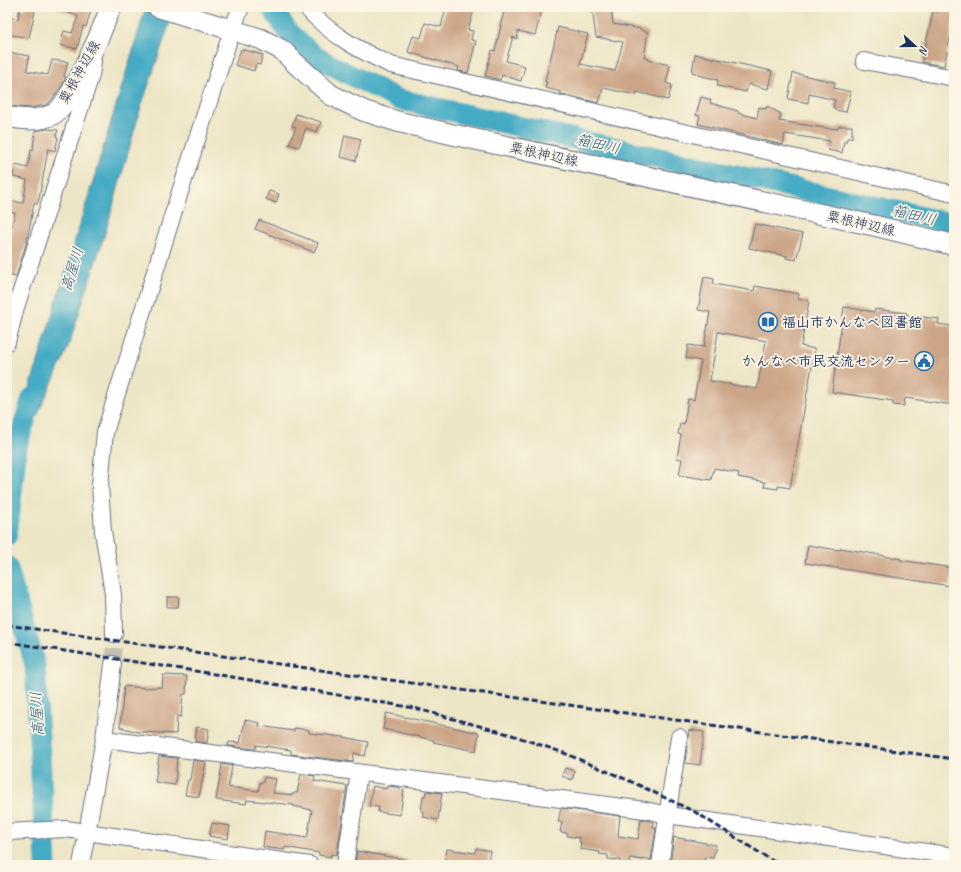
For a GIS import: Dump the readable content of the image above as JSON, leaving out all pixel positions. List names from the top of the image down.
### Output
{
  "streets": {
    "main road": ["粟根神辺線"]
  },
  "water": ["箱田川", "高屋川"],
  "places": {
    "library": ["福山市かんなべ図書館"],
    "public building": ["かんなべ市民交流センター"]
  },
  "north": "right"
}
